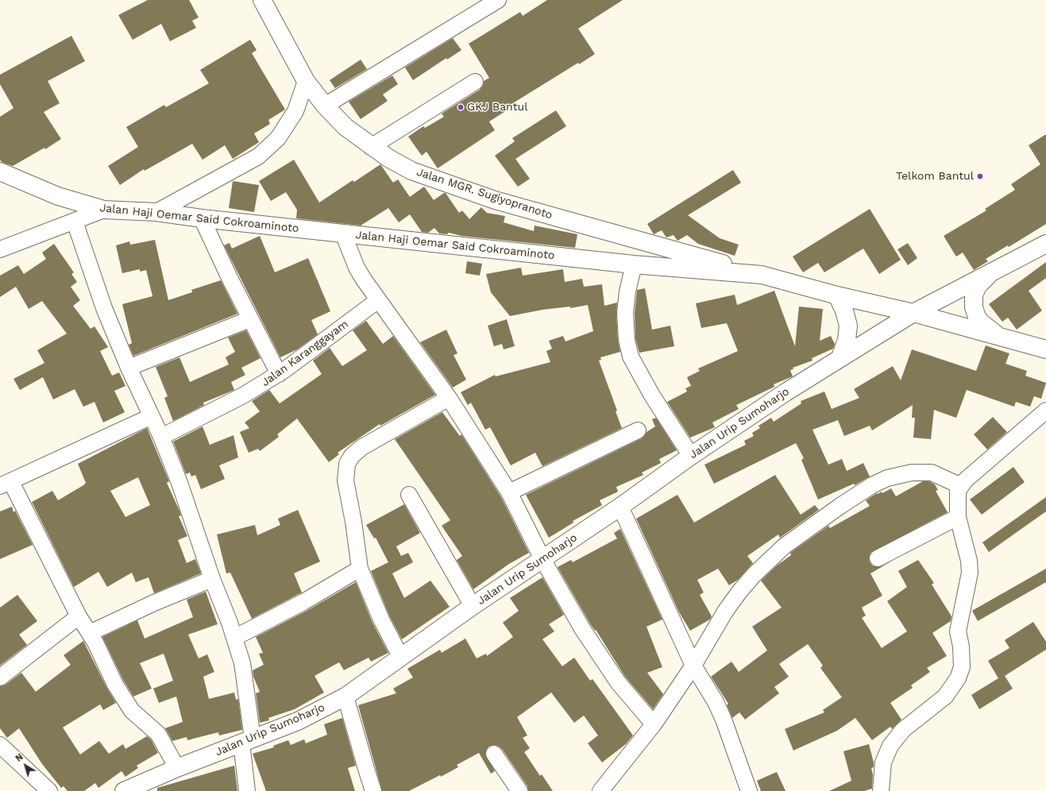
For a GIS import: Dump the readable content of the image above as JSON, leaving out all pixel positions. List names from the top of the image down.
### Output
{
  "streets": {
    "main road": ["Jalan MGR. Sugiyopranoto", "Jalan Haji Oemar Said Cokroaminoto", "Jalan Urip Sumoharjo"],
    "street": ["Jalan Karanggayam"]
  },
  "crossings": [
    ["Jalan MGR. Sugiyopranoto", "Jalan Haji Oemar Said Cokroaminoto"],
    ["Jalan Haji Oemar Said Cokroaminoto", "Jalan Urip Sumoharjo"]
  ],
  "places": ["GKJ Bantul", "Telkom Bantul"],
  "north": "top left"
}
